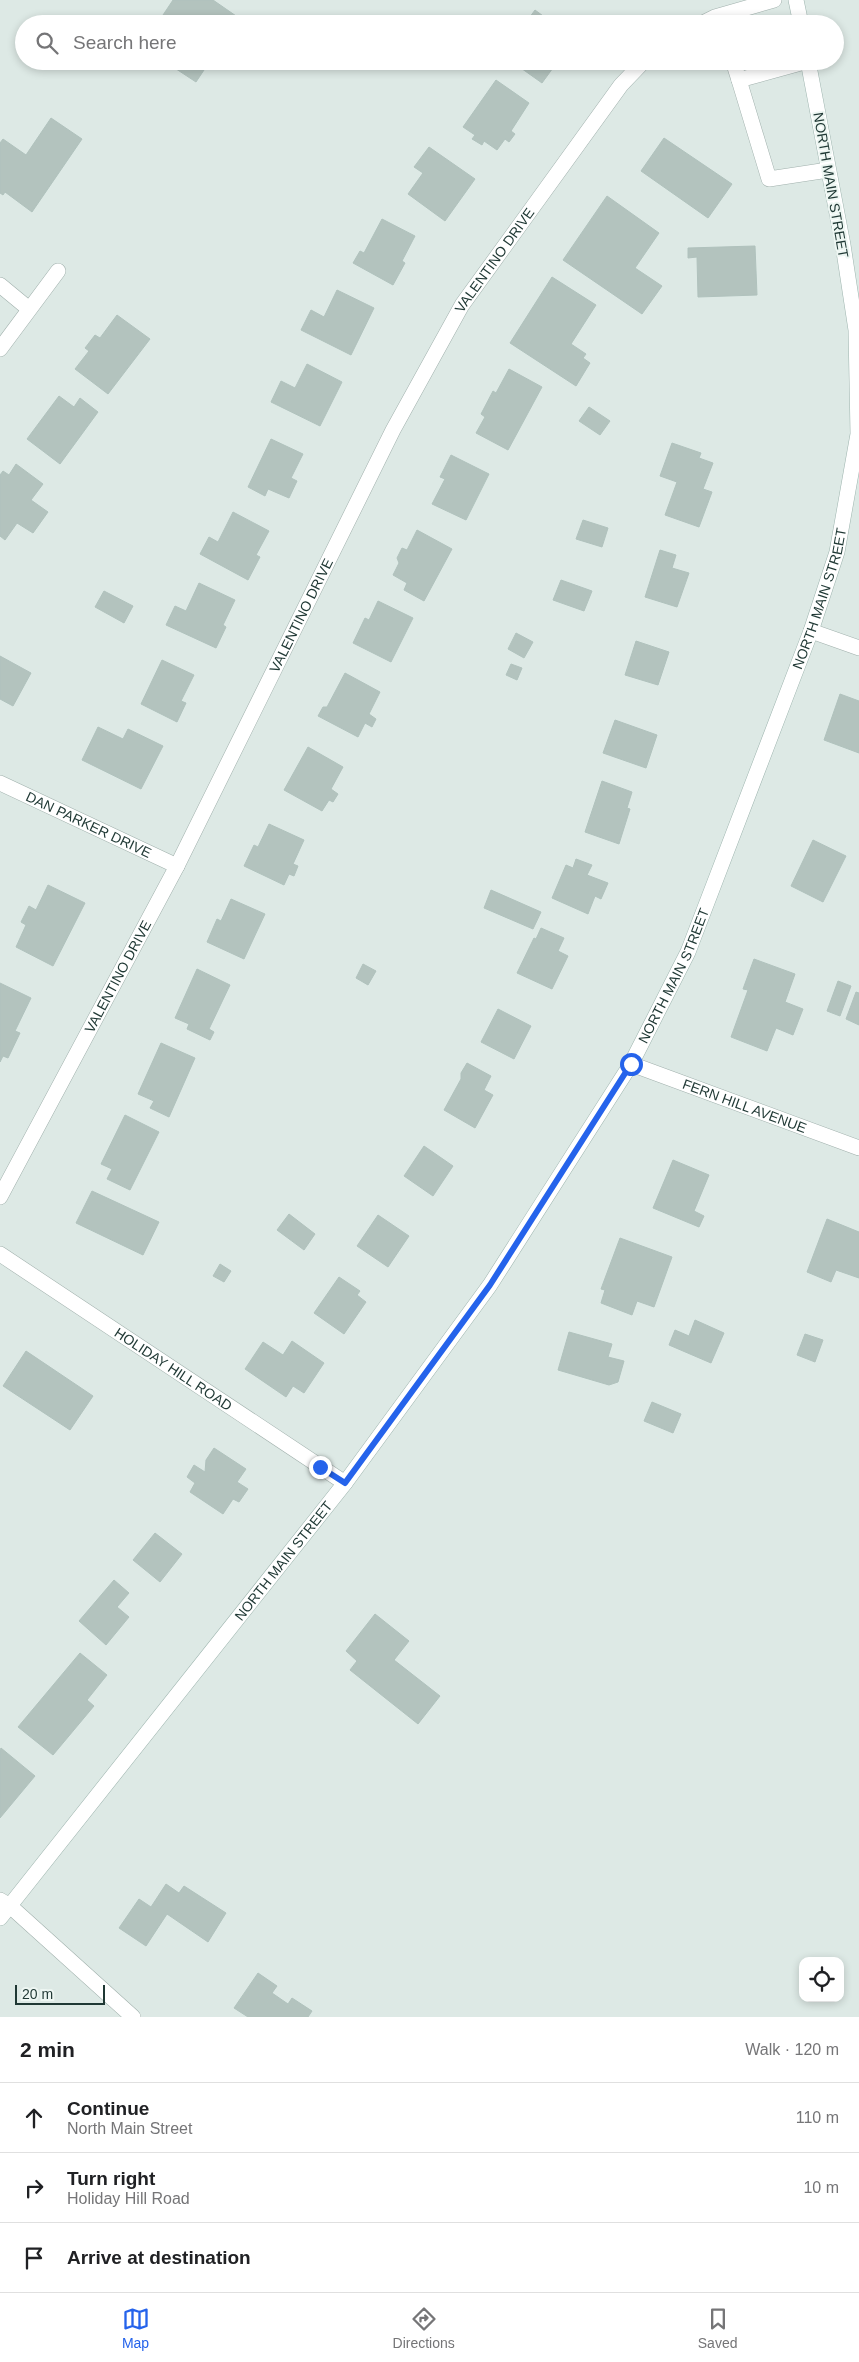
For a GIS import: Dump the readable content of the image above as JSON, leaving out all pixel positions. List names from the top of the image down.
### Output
{
  "streets": {
    "street": [
      "NORTH MAIN STREET",
      "VALENTINO DRIVE",
      "DAN PARKER DRIVE",
      "FERN HILL AVENUE",
      "HOLIDAY HILL ROAD"
    ]
  },
  "crossings": [
    ["NORTH MAIN STREET", "FERN HILL AVENUE"],
    ["NORTH MAIN STREET", "HOLIDAY HILL ROAD"],
    ["VALENTINO DRIVE", "DAN PARKER DRIVE"]
  ],
  "scale_bar": "20 m",
  "page": {
    "search": "Search here",
    "scale": "20 m",
    "heading": ["2 min", "Walk · 120 m"],
    "list": [
      ["Continue", "North Main Street", "110 m"],
      ["Turn right", "Holiday Hill Road", "10 m"],
      "Arrive at destination"
    ],
    "nav": ["Map", "Directions", "Saved"]
  }
}
